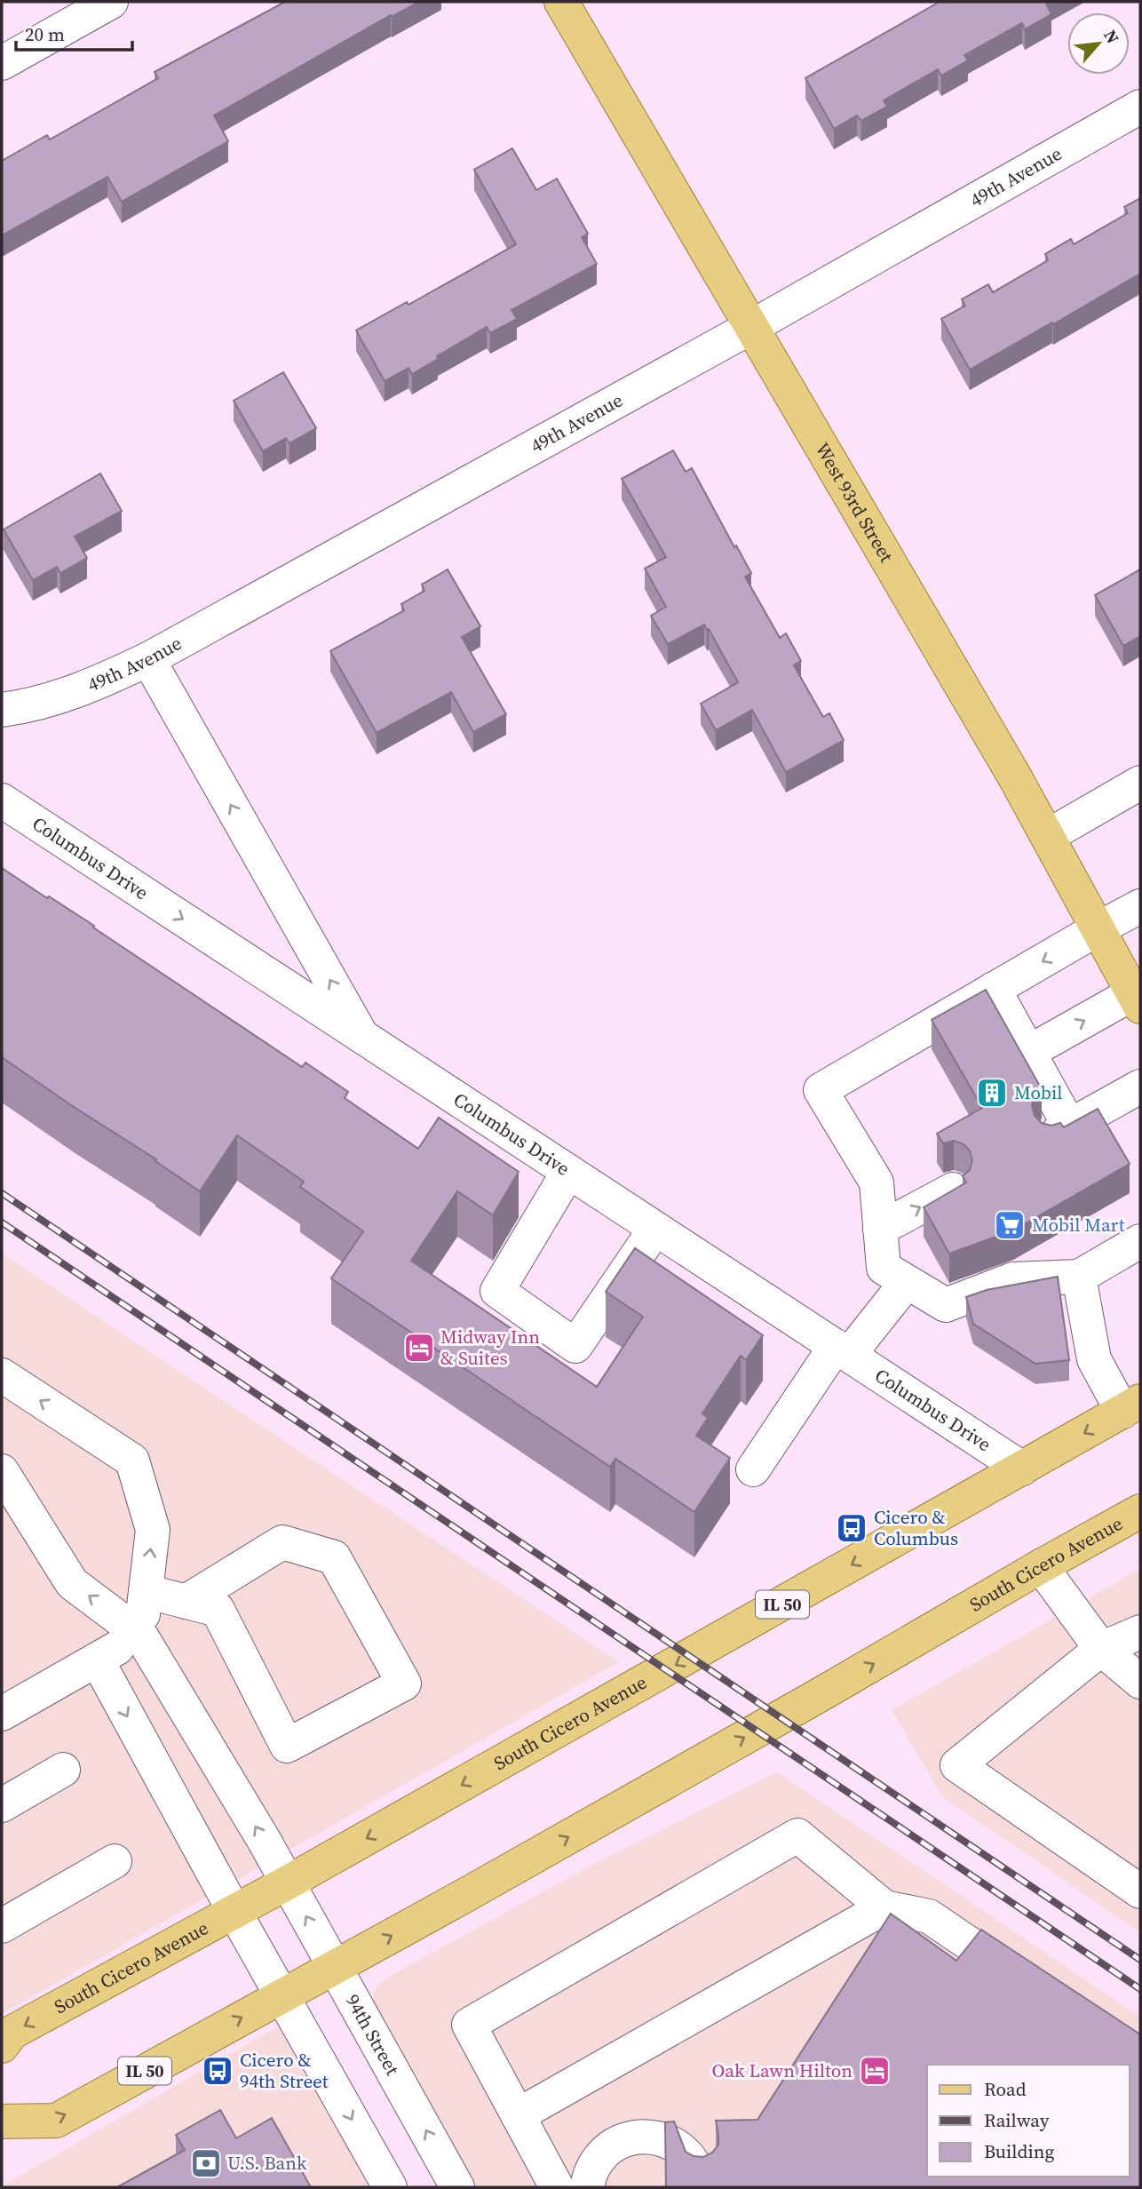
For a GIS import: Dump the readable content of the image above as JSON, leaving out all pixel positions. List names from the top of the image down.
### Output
{
  "streets": {
    "main road": ["West 93rd Street", "South Cicero Avenue", "IL 50"],
    "street": ["49th Avenue", "Columbus Drive", "94th Street"]
  },
  "crossings": [
    ["49th Avenue", "West 93rd Street"],
    ["Columbus Drive", "South Cicero Avenue"],
    ["South Cicero Avenue", "94th Street"]
  ],
  "one_way": ["Columbus Drive"],
  "places": {
    "building": ["Mobil"],
    "supermarket": ["Mobil Mart"],
    "hotel": ["Midway Inn & Suites", "Oak Lawn Hilton"],
    "bus stop": ["Cicero & Columbus", "Cicero & 94th Street"],
    "bank": ["U.S. Bank"]
  },
  "legend": ["Road", "Railway", "Building"],
  "scale_bar": "20 m",
  "north": "top right"
}
